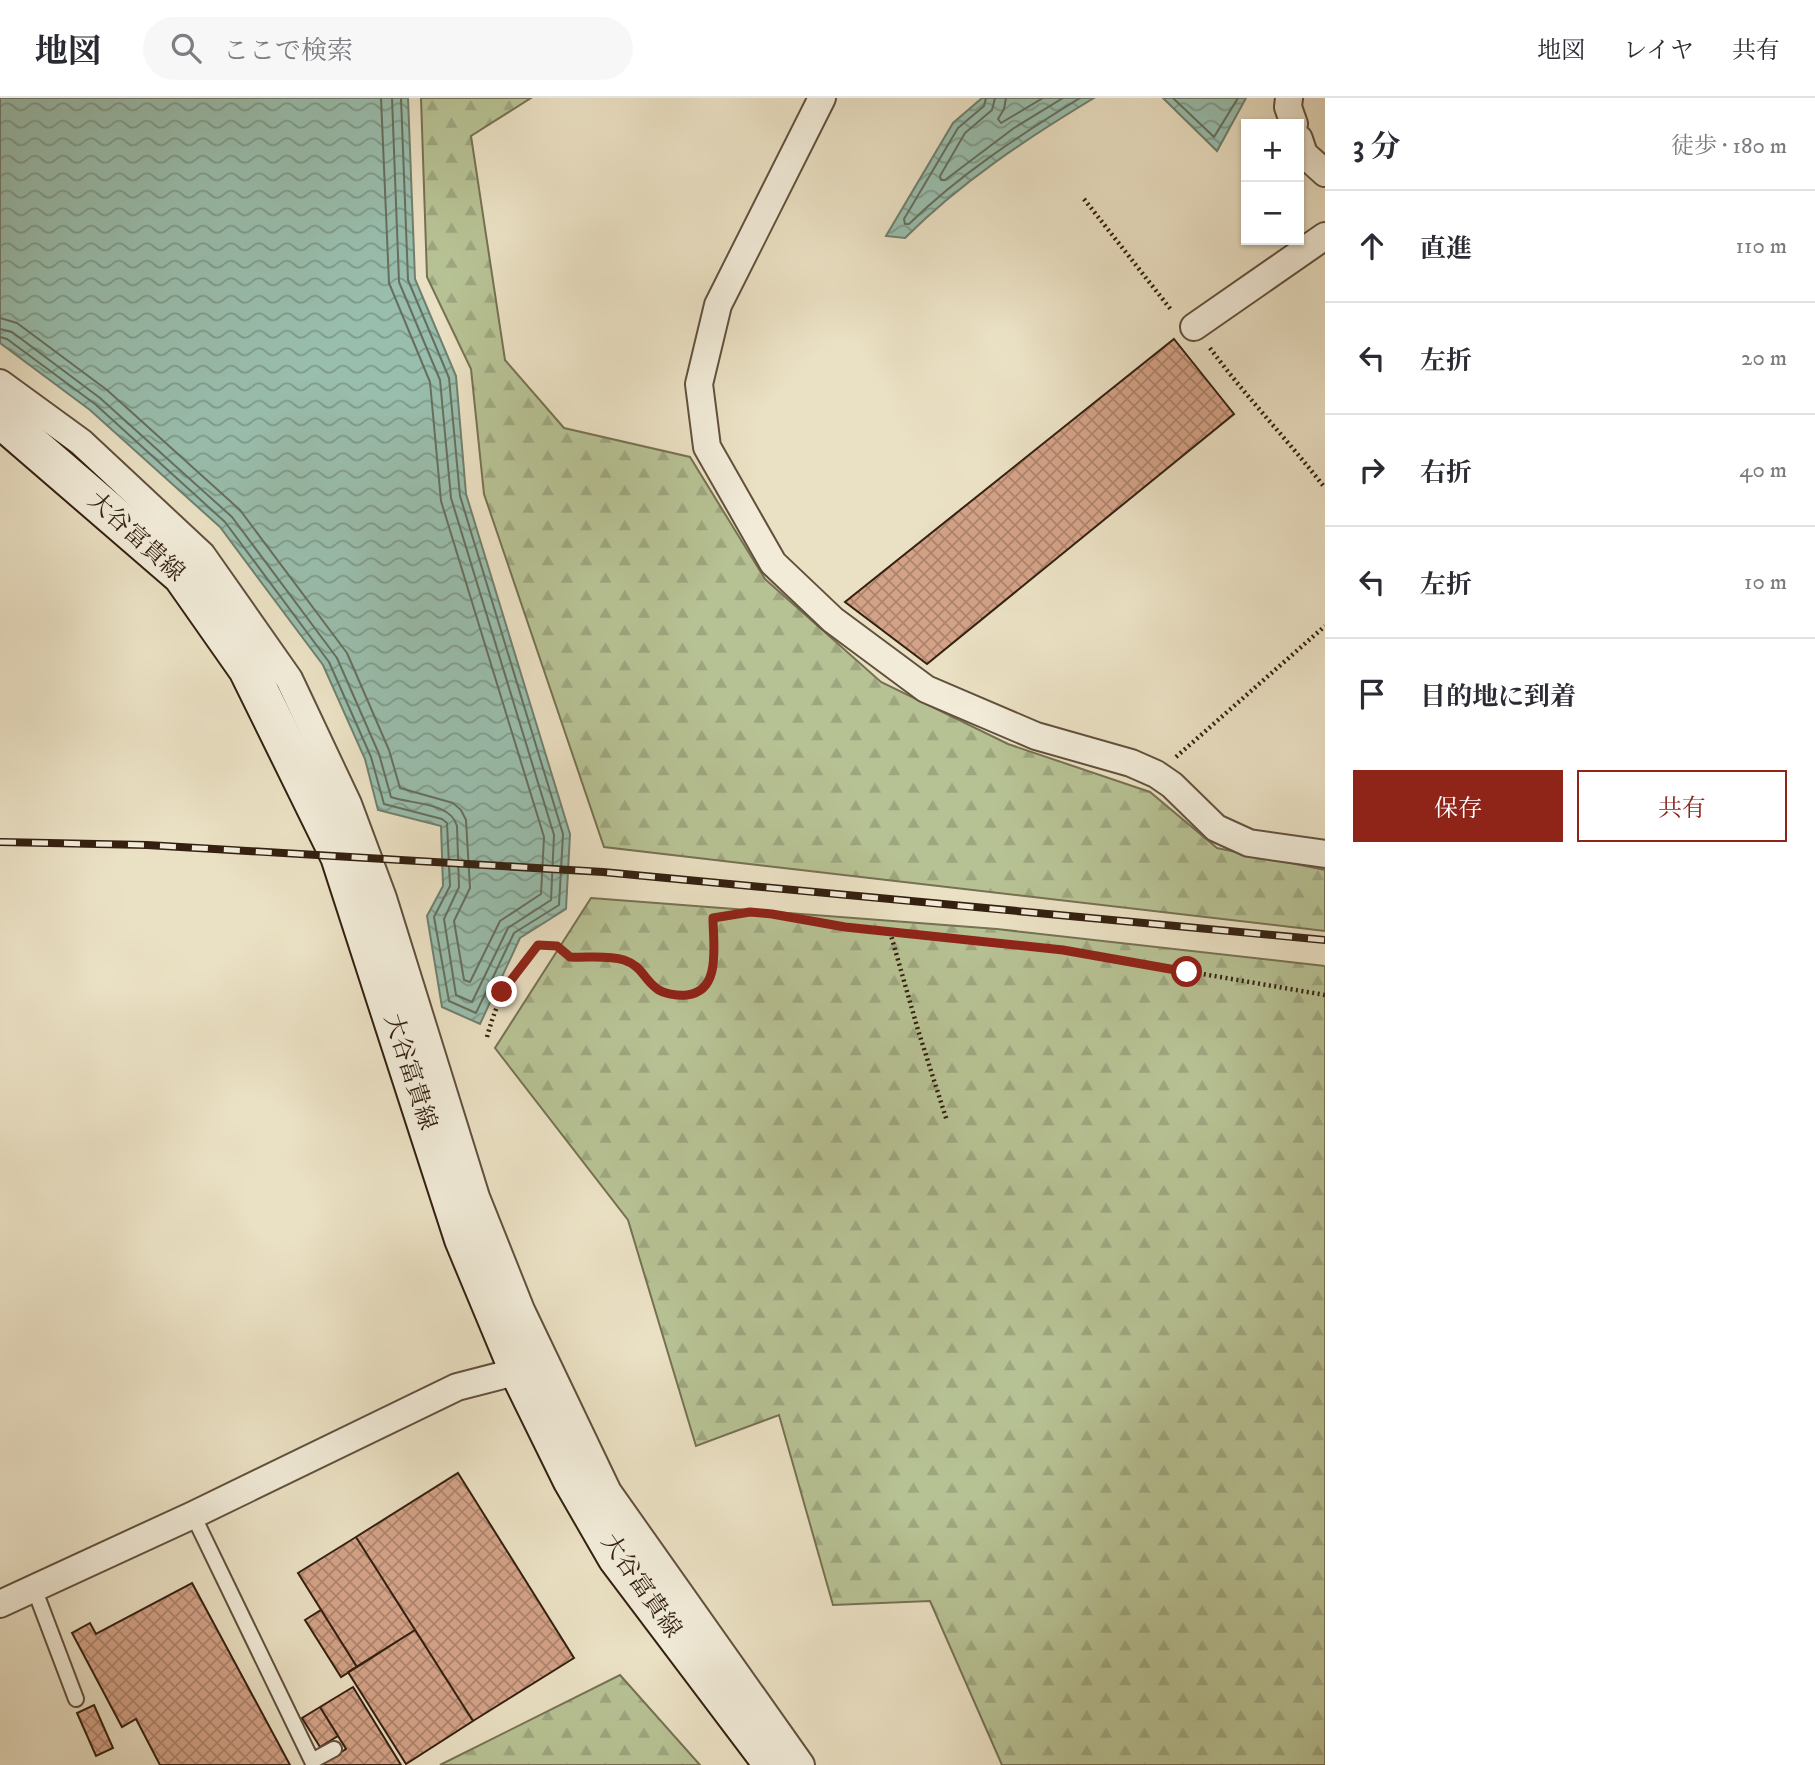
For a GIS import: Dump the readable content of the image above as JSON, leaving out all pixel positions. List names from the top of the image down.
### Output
{
  "streets": {
    "main road": ["大谷富貴線"]
  },
  "page": {
    "header": "地図",
    "search": "ここで検索",
    "nav": ["地図", "レイヤ", "共有"],
    "heading": ["3 分", "徒歩 · 180 m"],
    "map_buttons": ["+", "−"],
    "list": [
      ["直進", "110 m"],
      ["左折", "20 m"],
      ["右折", "40 m"],
      ["左折", "10 m"],
      "目的地に到着"
    ],
    "buttons": ["保存", "共有"]
  }
}
